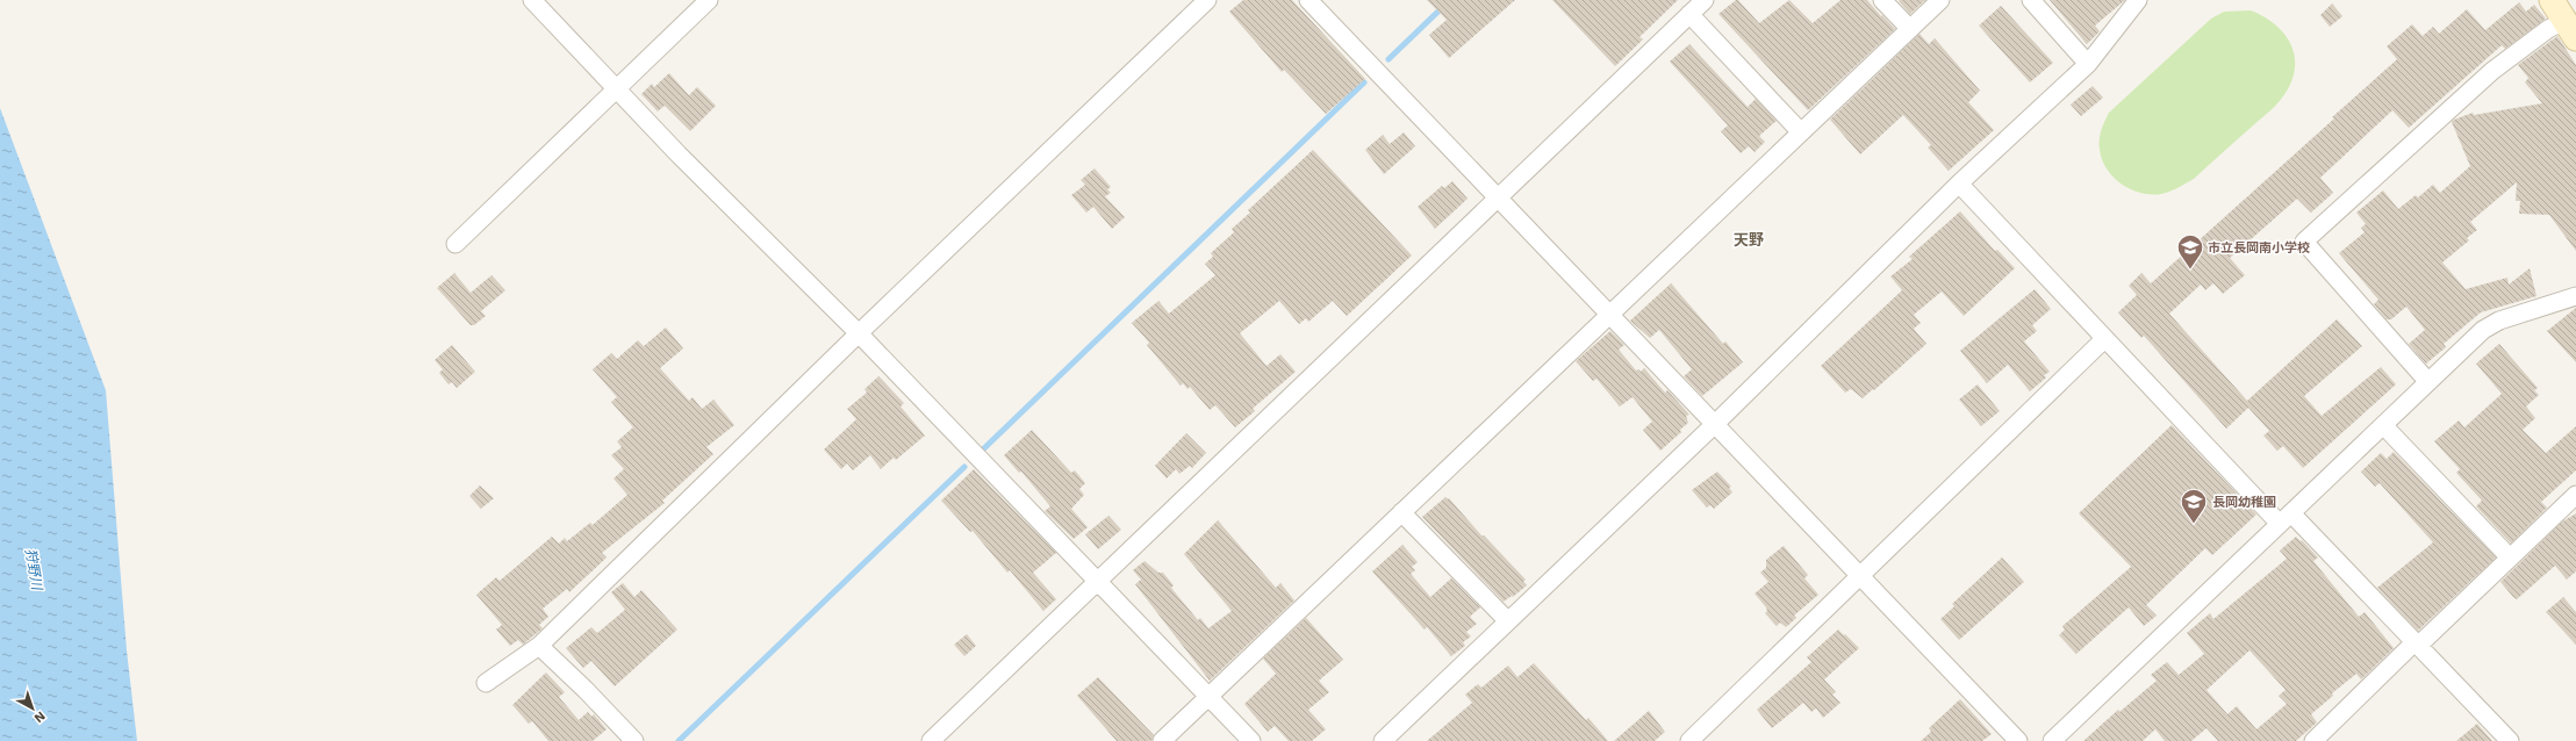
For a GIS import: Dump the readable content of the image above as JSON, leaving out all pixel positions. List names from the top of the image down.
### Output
{
  "districts": ["天野"],
  "water": ["狩野川"],
  "places": {
    "school or university": ["市立長岡南小学校", "長岡幼稚園"]
  },
  "north": "bottom right"
}
